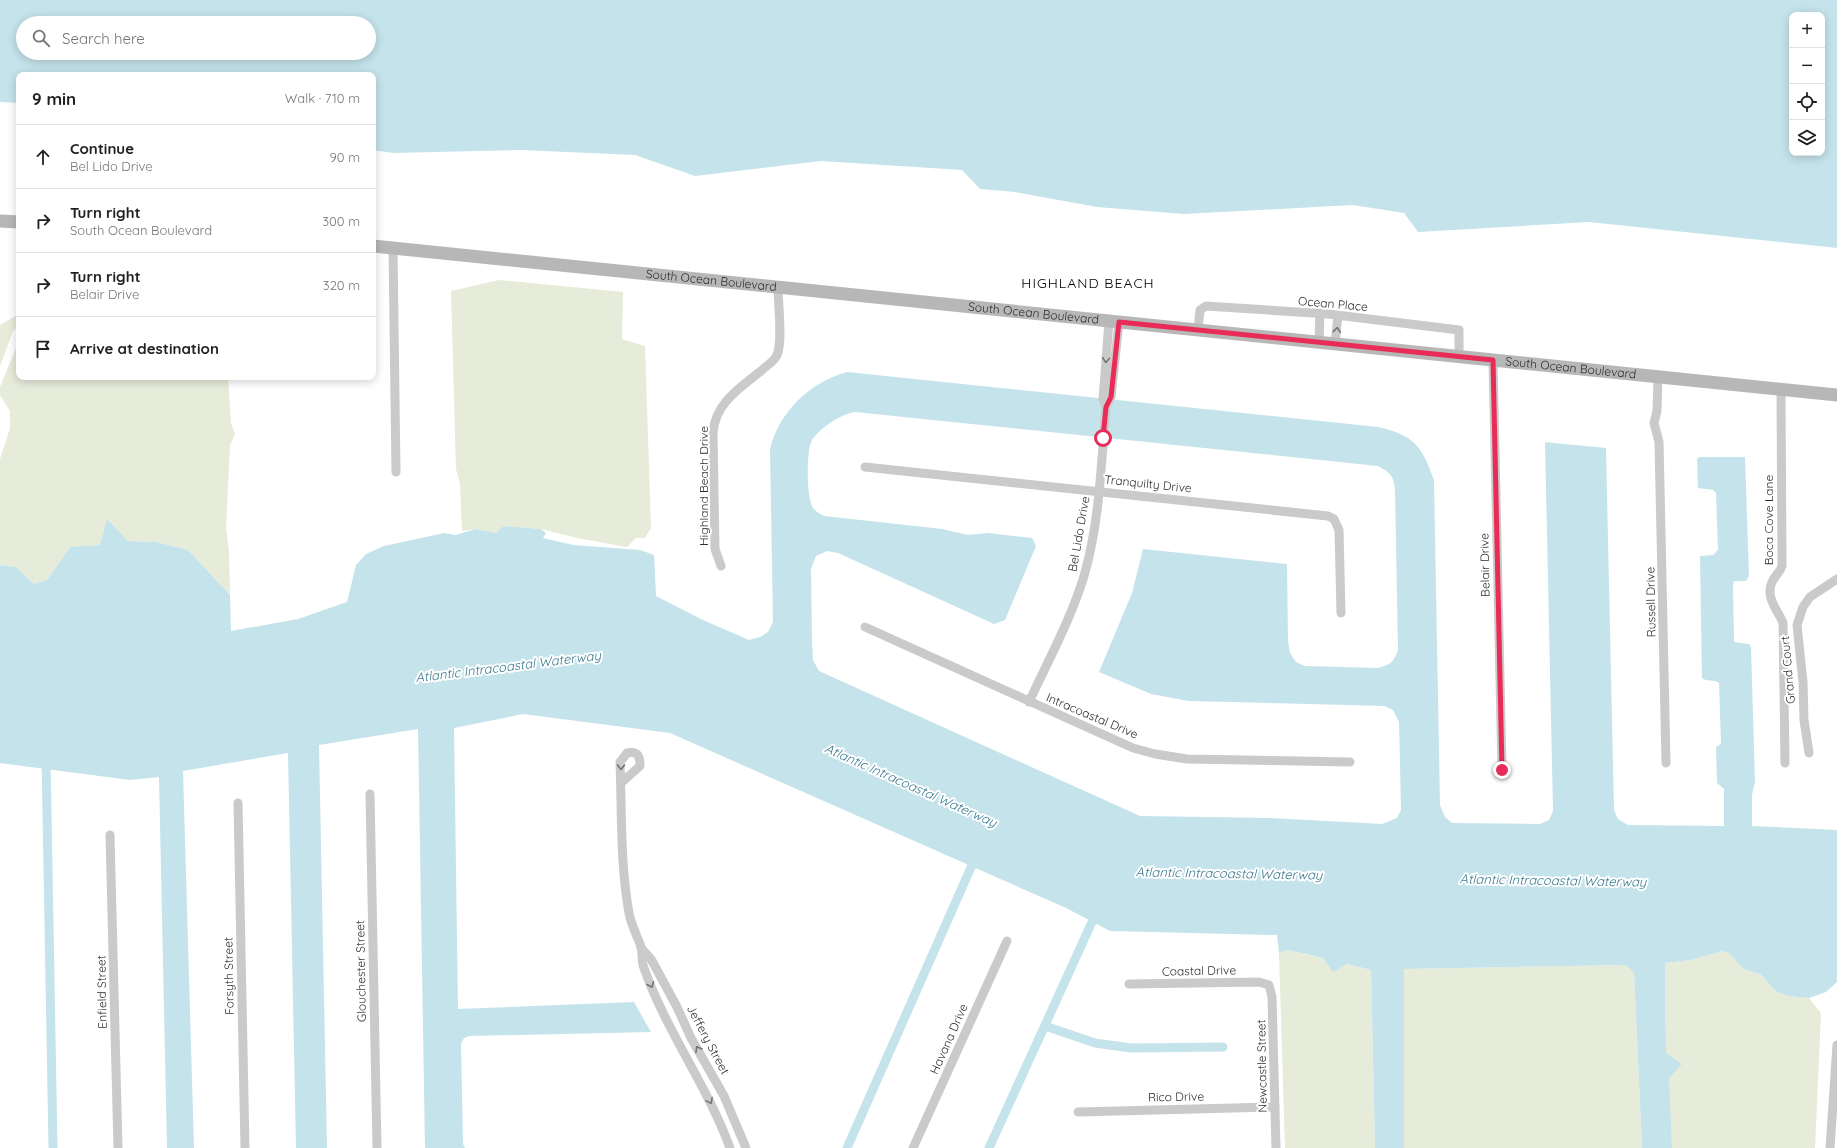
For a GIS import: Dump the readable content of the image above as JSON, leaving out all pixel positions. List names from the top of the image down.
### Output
{
  "streets": {
    "main road": ["South Ocean Boulevard"],
    "street": [
      "Ocean Place",
      "Tranquilty Drive",
      "Highland Beach Drive",
      "Boca Cove Lane",
      "Bel Lido Drive",
      "Belair Drive",
      "Russell Drive",
      "Grand Court",
      "Intracoastal Drive",
      "Glouchester Street",
      "Coastal Drive",
      "Forsyth Street",
      "Enfield Street",
      "Havana Drive",
      "Jeffery Street",
      "Newcastle Street",
      "Rico Drive"
    ]
  },
  "crossings": [
    ["South Ocean Boulevard", "Ocean Place"],
    ["South Ocean Boulevard", "Highland Beach Drive"],
    ["South Ocean Boulevard", "Boca Cove Lane"],
    ["South Ocean Boulevard", "Bel Lido Drive"],
    ["South Ocean Boulevard", "Belair Drive"],
    ["South Ocean Boulevard", "Russell Drive"],
    ["Tranquilty Drive", "Bel Lido Drive"],
    ["Bel Lido Drive", "Intracoastal Drive"],
    ["Coastal Drive", "Newcastle Street"],
    ["Newcastle Street", "Rico Drive"]
  ],
  "districts": ["HIGHLAND BEACH"],
  "water": ["Atlantic Intracoastal Waterway"],
  "page": {
    "map_buttons": ["+", "−"],
    "search": "Search here",
    "heading": ["9 min", "Walk · 710 m"],
    "list": [
      ["Continue", "Bel Lido Drive", "90 m"],
      ["Turn right", "South Ocean Boulevard", "300 m"],
      ["Turn right", "Belair Drive", "320 m"],
      "Arrive at destination"
    ]
  }
}
